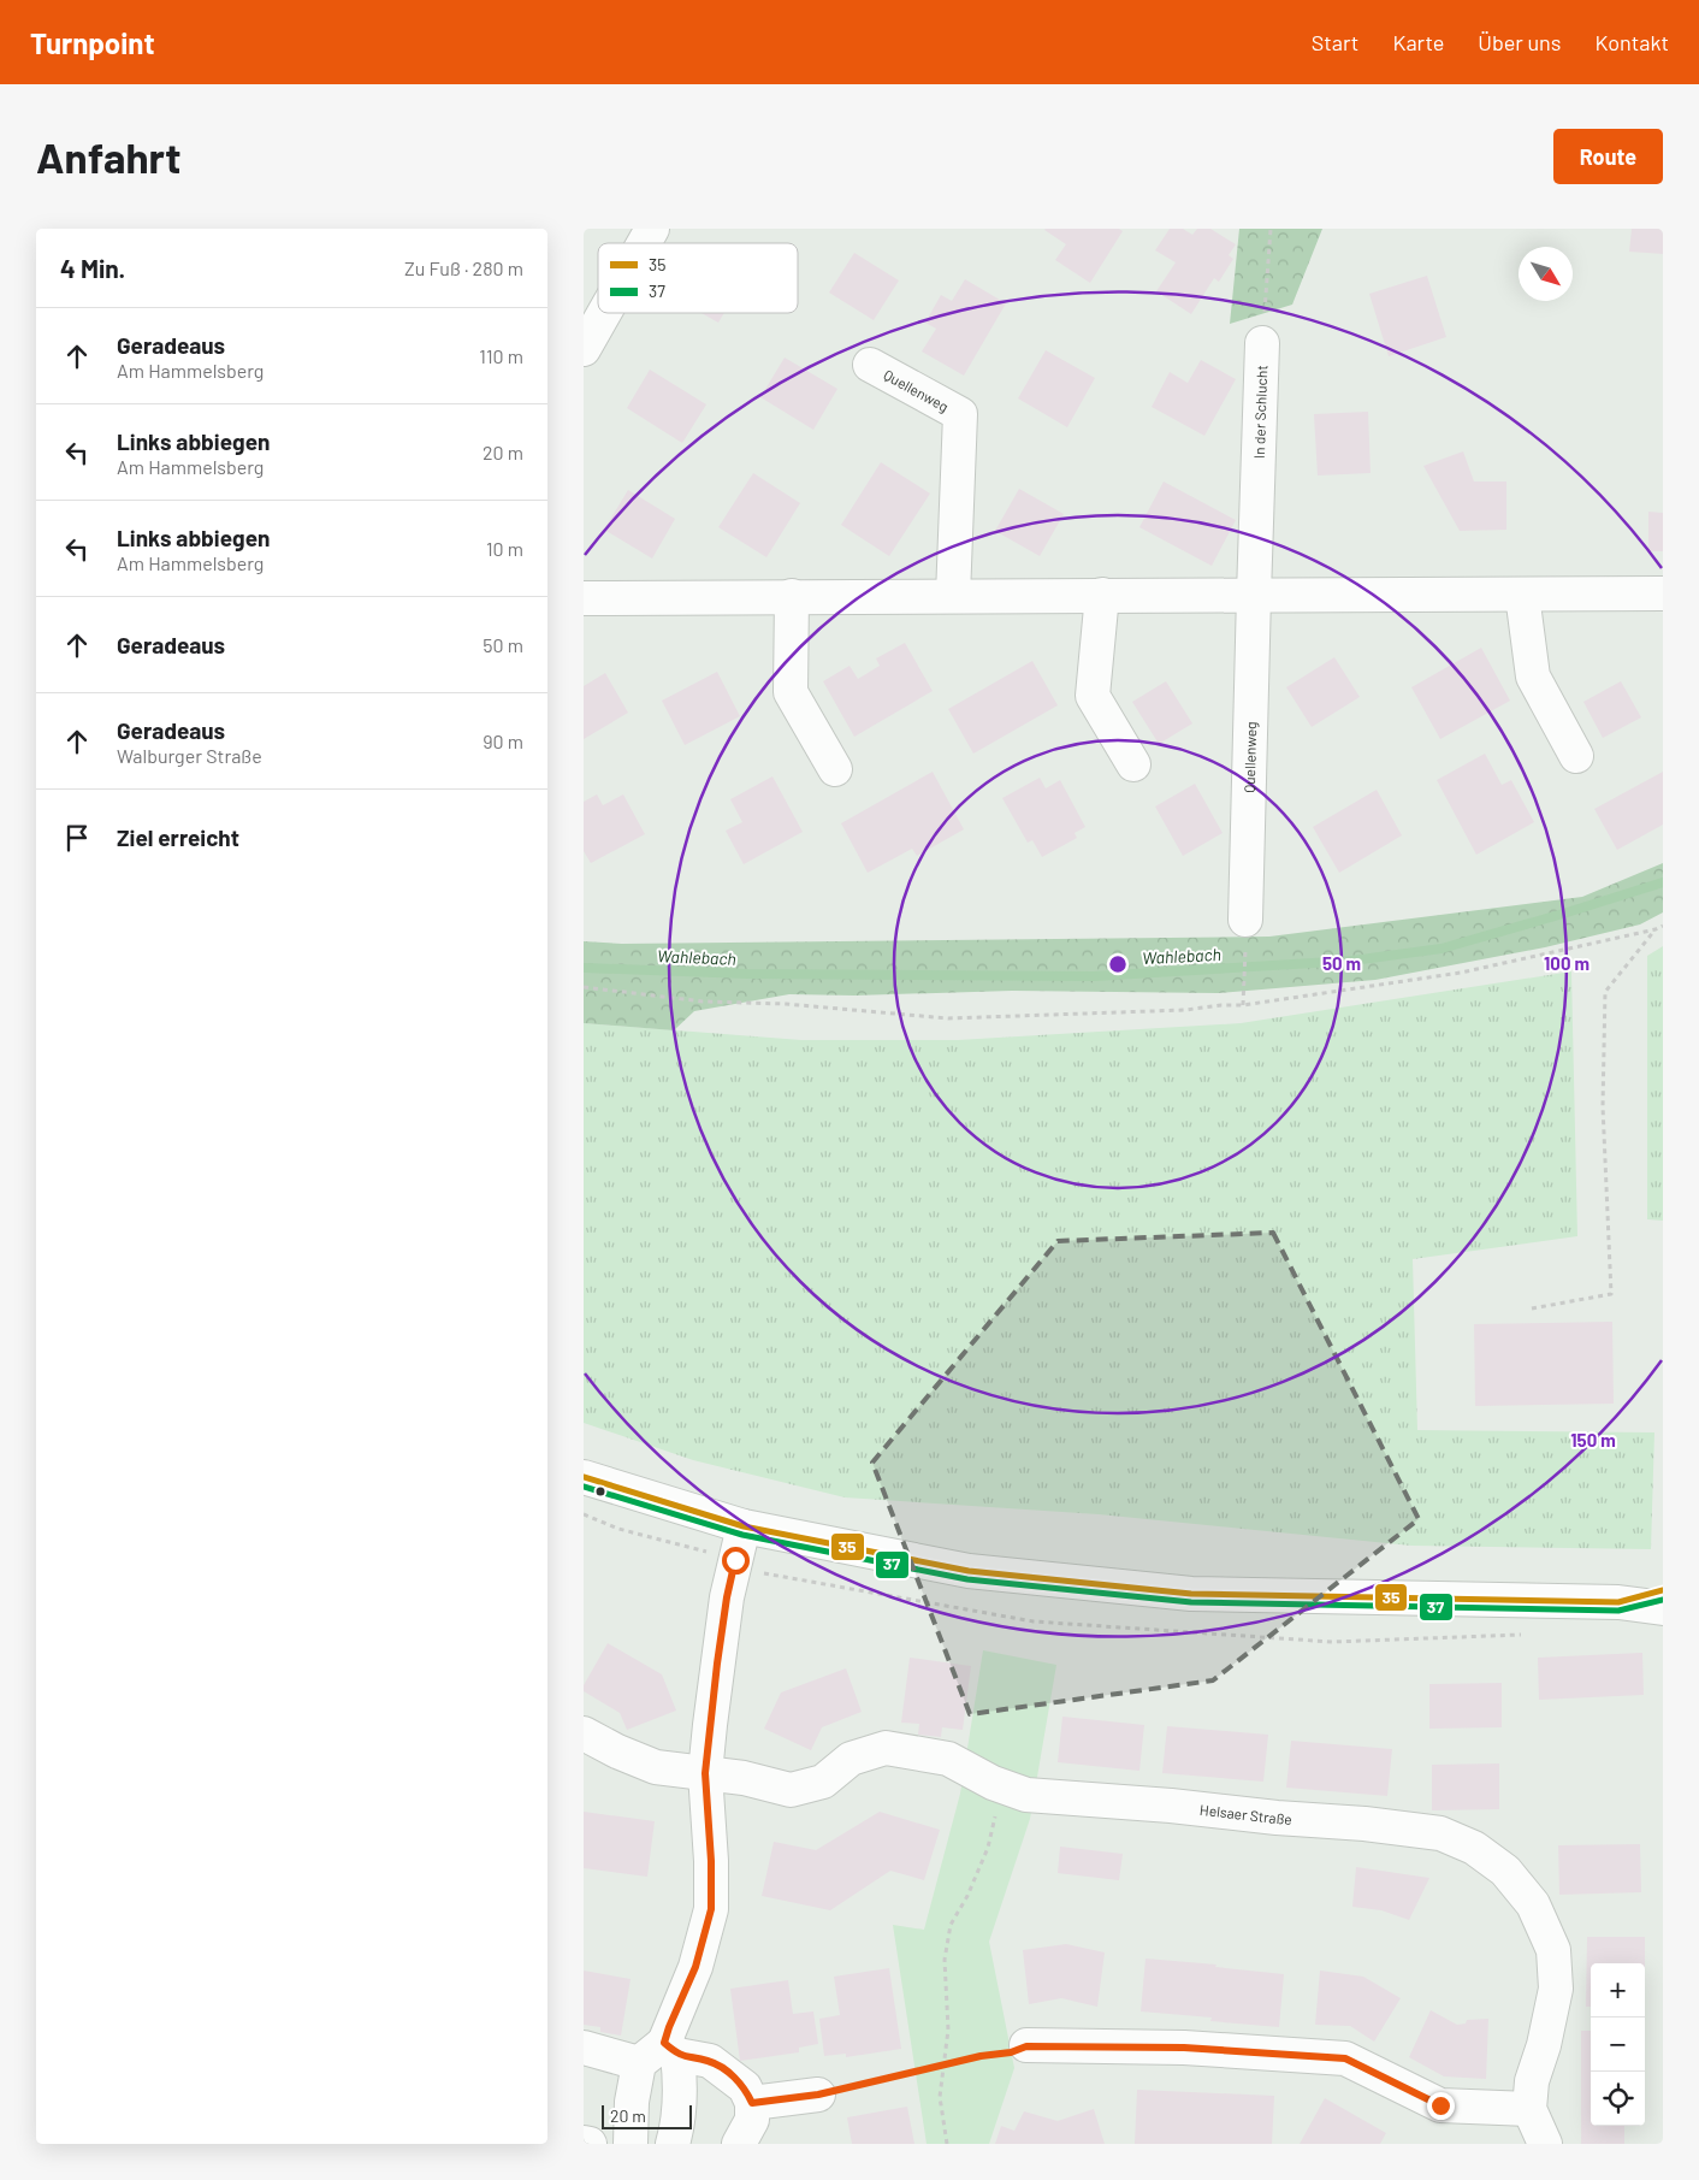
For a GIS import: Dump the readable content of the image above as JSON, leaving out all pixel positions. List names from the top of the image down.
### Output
{
  "streets": {
    "street": ["Quellenweg", "In der Schlucht", "Helsaer Straße"]
  },
  "crossings": [
    ["Quellenweg", "In der Schlucht"]
  ],
  "water": ["Wahlebach"],
  "lines": ["transit line 35", "transit line 37"],
  "legend": ["35", "37"],
  "scale_bar": "20 m",
  "north": "bottom right",
  "page": {
    "header": "Turnpoint",
    "nav": [
      "Start",
      "Karte",
      "Über uns",
      "Kontakt"
    ],
    "buttons": "Route",
    "title": "Anfahrt",
    "heading": ["4 Min.", "Zu Fuß · 280 m"],
    "list": [
      ["Geradeaus", "Am Hammelsberg", "110 m"],
      ["Links abbiegen", "Am Hammelsberg", "20 m"],
      ["Links abbiegen", "Am Hammelsberg", "10 m"],
      ["Geradeaus", "50 m"],
      ["Geradeaus", "Walburger Straße", "90 m"],
      "Ziel erreicht"
    ],
    "map_buttons": ["+", "−"],
    "scale": "20 m"
  },
  "rings": ["50 m", "100 m", "150 m"]
}
